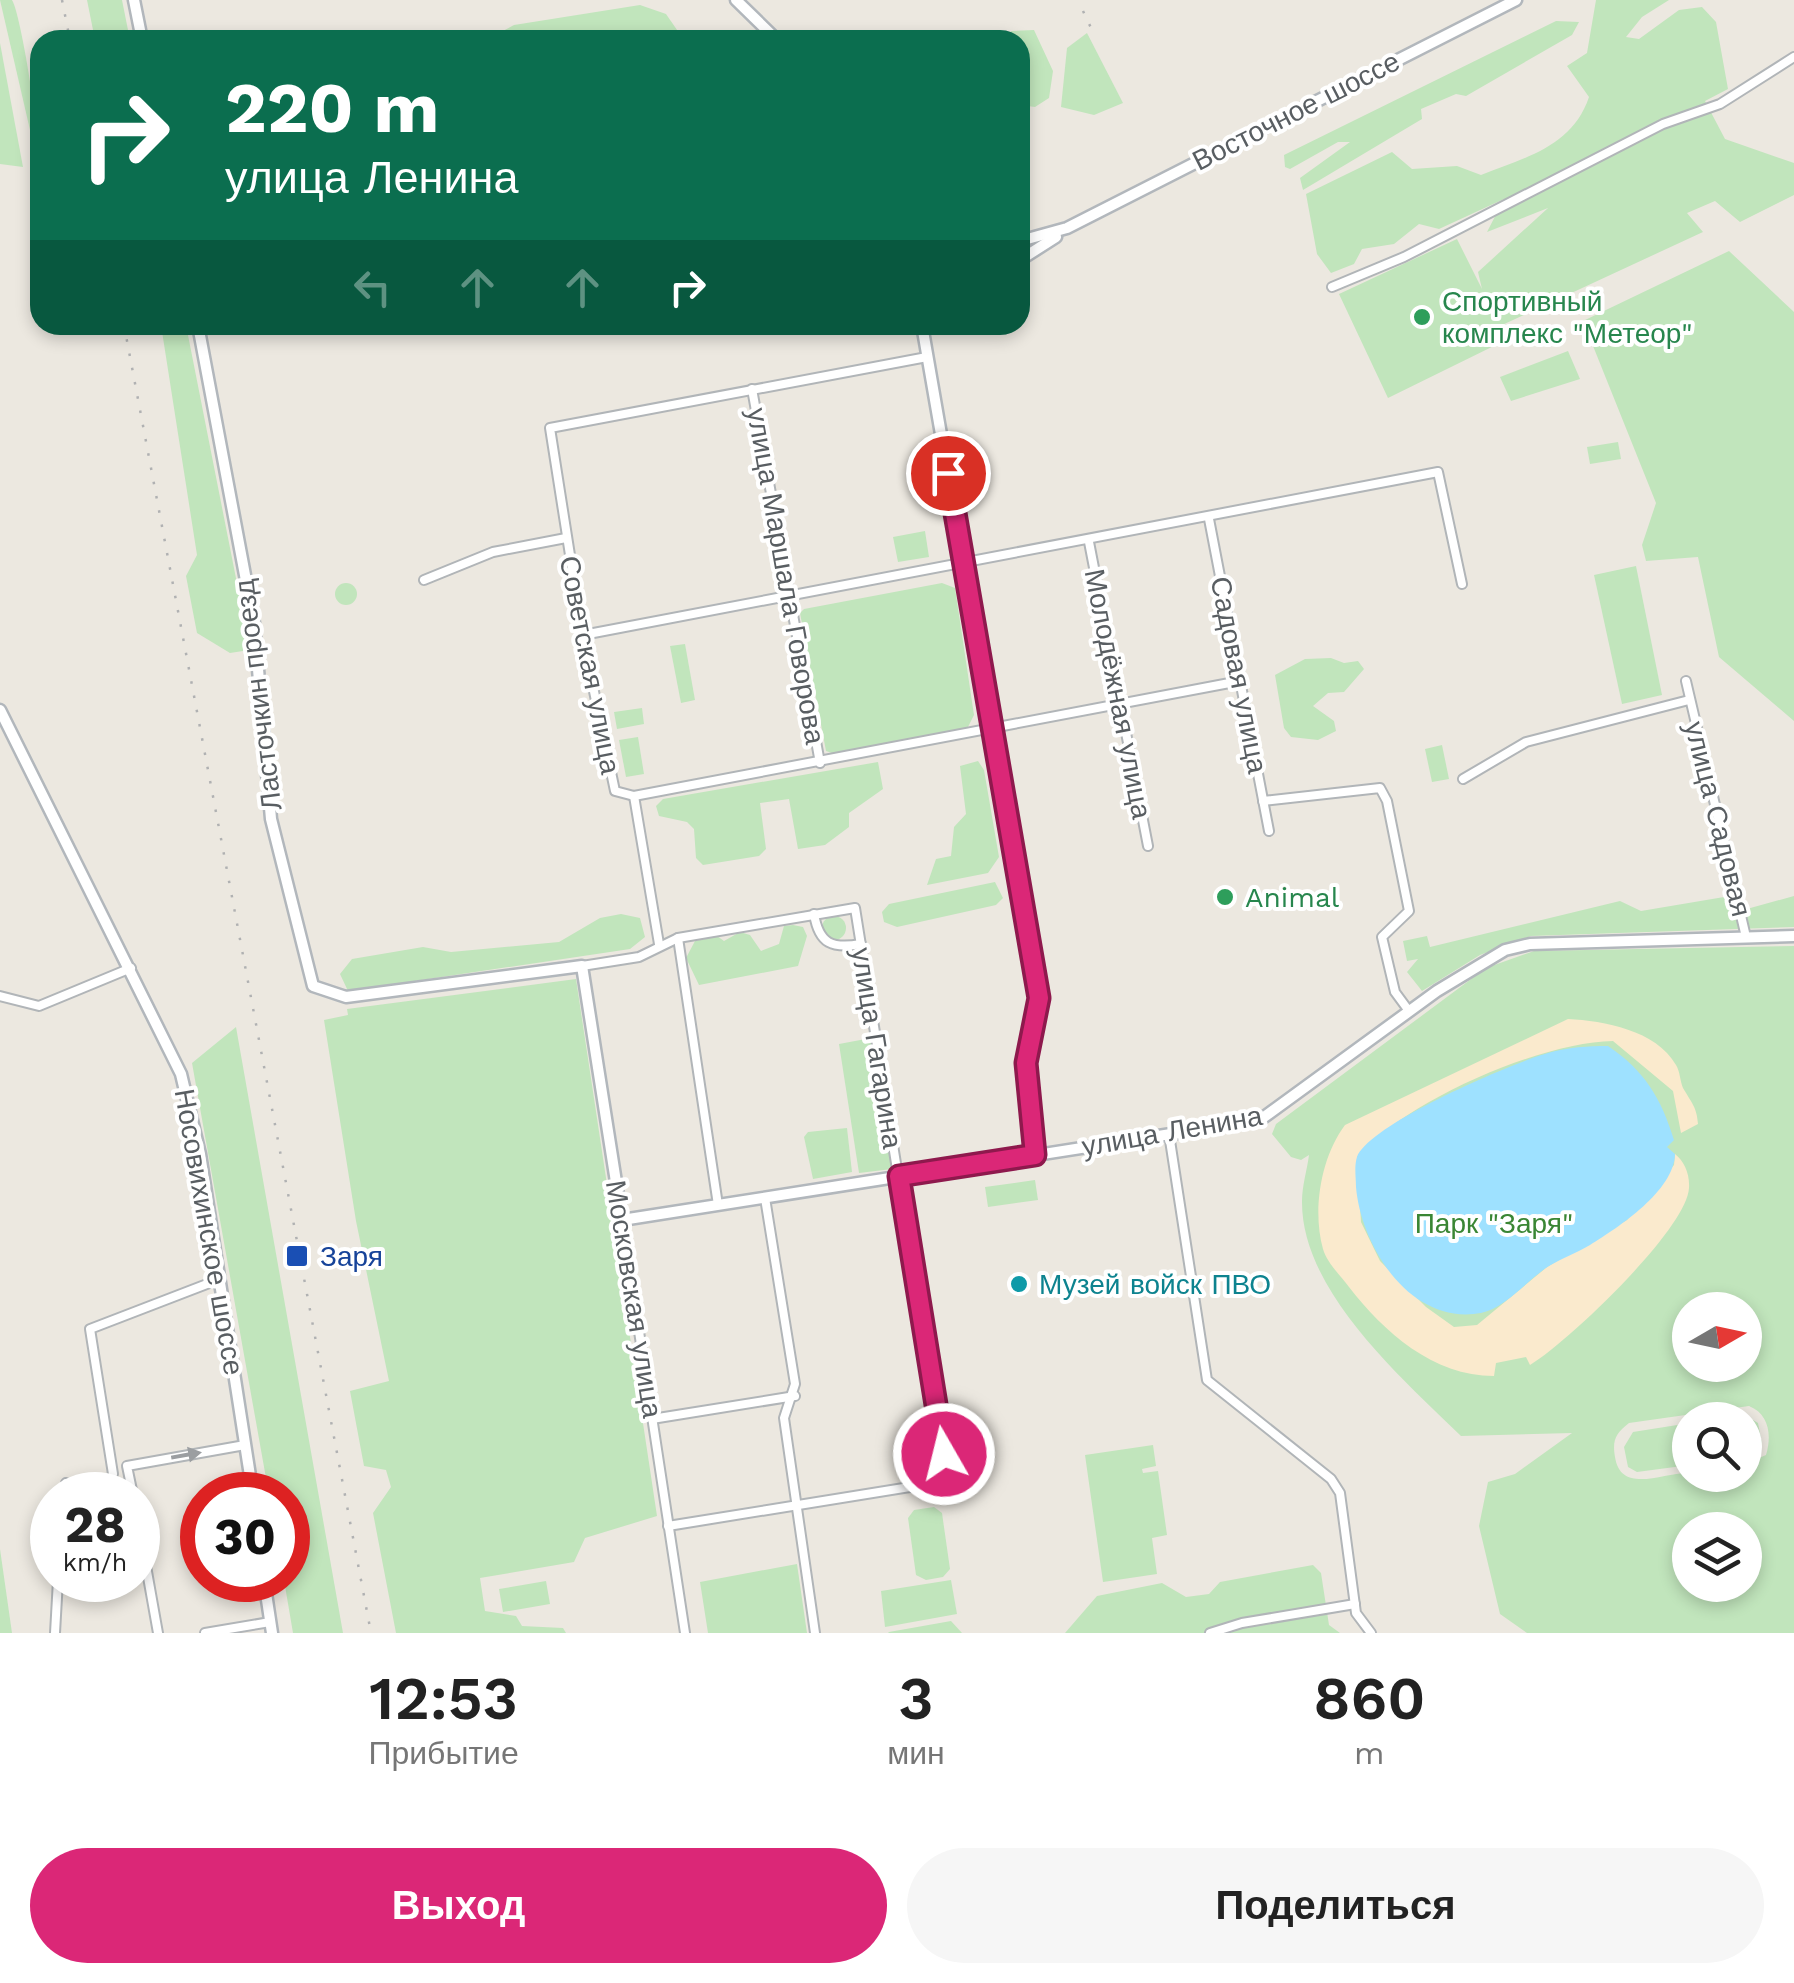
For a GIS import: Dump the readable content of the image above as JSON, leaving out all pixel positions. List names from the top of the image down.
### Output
{
  "streets": {
    "street": [
      "Восточное шоссе",
      "улица Маршала Говорова",
      "Советская улица",
      "Садовая улица",
      "Молодёжная улица",
      "Ласточкин проезд",
      "улица Садовая",
      "улица Гагарина",
      "улица Ленина",
      "Носовихинское шоссе",
      "Московская улица"
    ]
  },
  "crossings": [
    ["улица Маршала Говорова", "Советская улица"],
    ["Ласточкин проезд", "Московская улица"],
    ["улица Садовая", "улица Ленина"],
    ["улица Гагарина", "улица Ленина"],
    ["улица Ленина", "Московская улица"]
  ],
  "parks": ["Парк \"Заря\""],
  "places": {
    "other": ["Спортивный комплекс \"Метеор\"", "Animal", "Музей войск ПВО"],
    "transit": ["Заря"]
  },
  "north": "right",
  "page": {
    "turn": ["220 m", "улица Ленина"],
    "speed": "28 km/h",
    "limit": "30",
    "eta": [
      "12:53",
      "Прибытие",
      "3",
      "мин",
      "860",
      "m"
    ],
    "buttons": ["Выход", "Поделиться"]
  }
}
